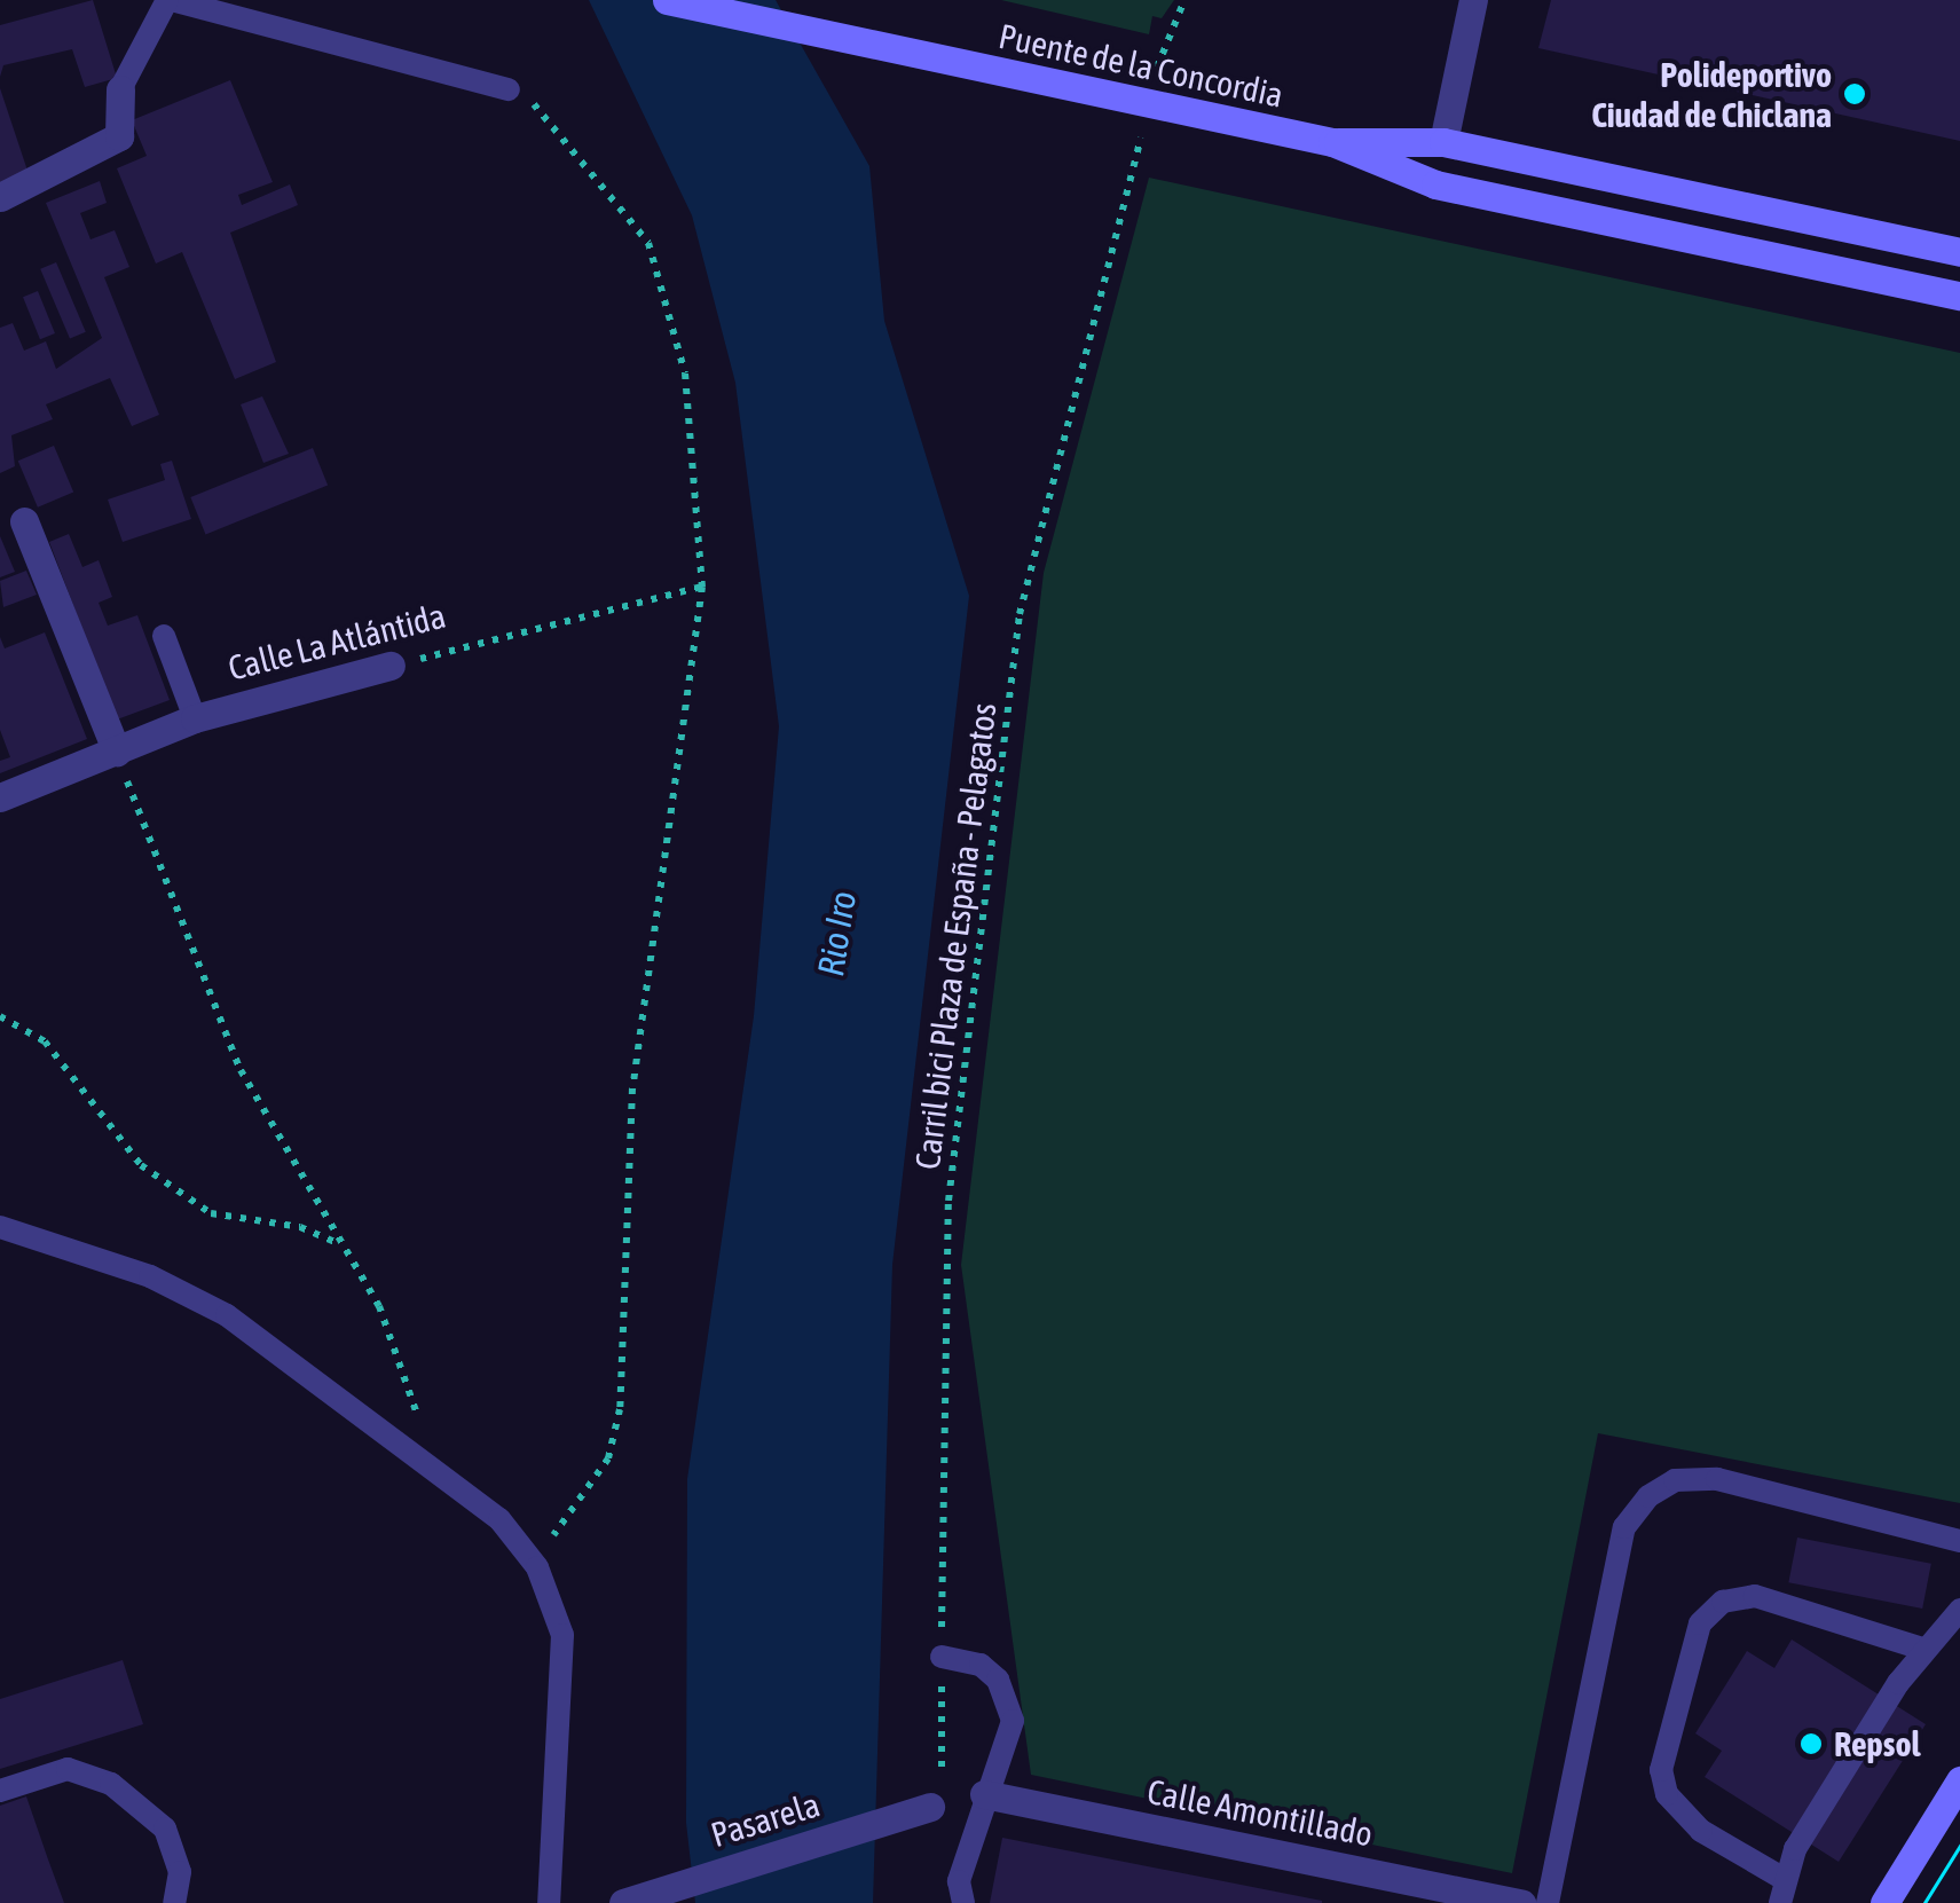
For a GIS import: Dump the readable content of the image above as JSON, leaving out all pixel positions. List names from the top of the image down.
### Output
{
  "streets": {
    "main road": ["Puente de la Concordia"],
    "street": ["Calle La Atlántida", "Calle Amontillado", "Pasarela"],
    "path": ["Carril bici Plaza de España - Pelagatos"]
  },
  "crossings": [
    ["Puente de la Concordia", "Carril bici Plaza de España - Pelagatos"],
    ["Carril bici Plaza de España - Pelagatos", "Pasarela"]
  ],
  "water": ["Rio Iro"],
  "places": ["Polideportivo Ciudad de Chiclana", "Repsol"]
}
